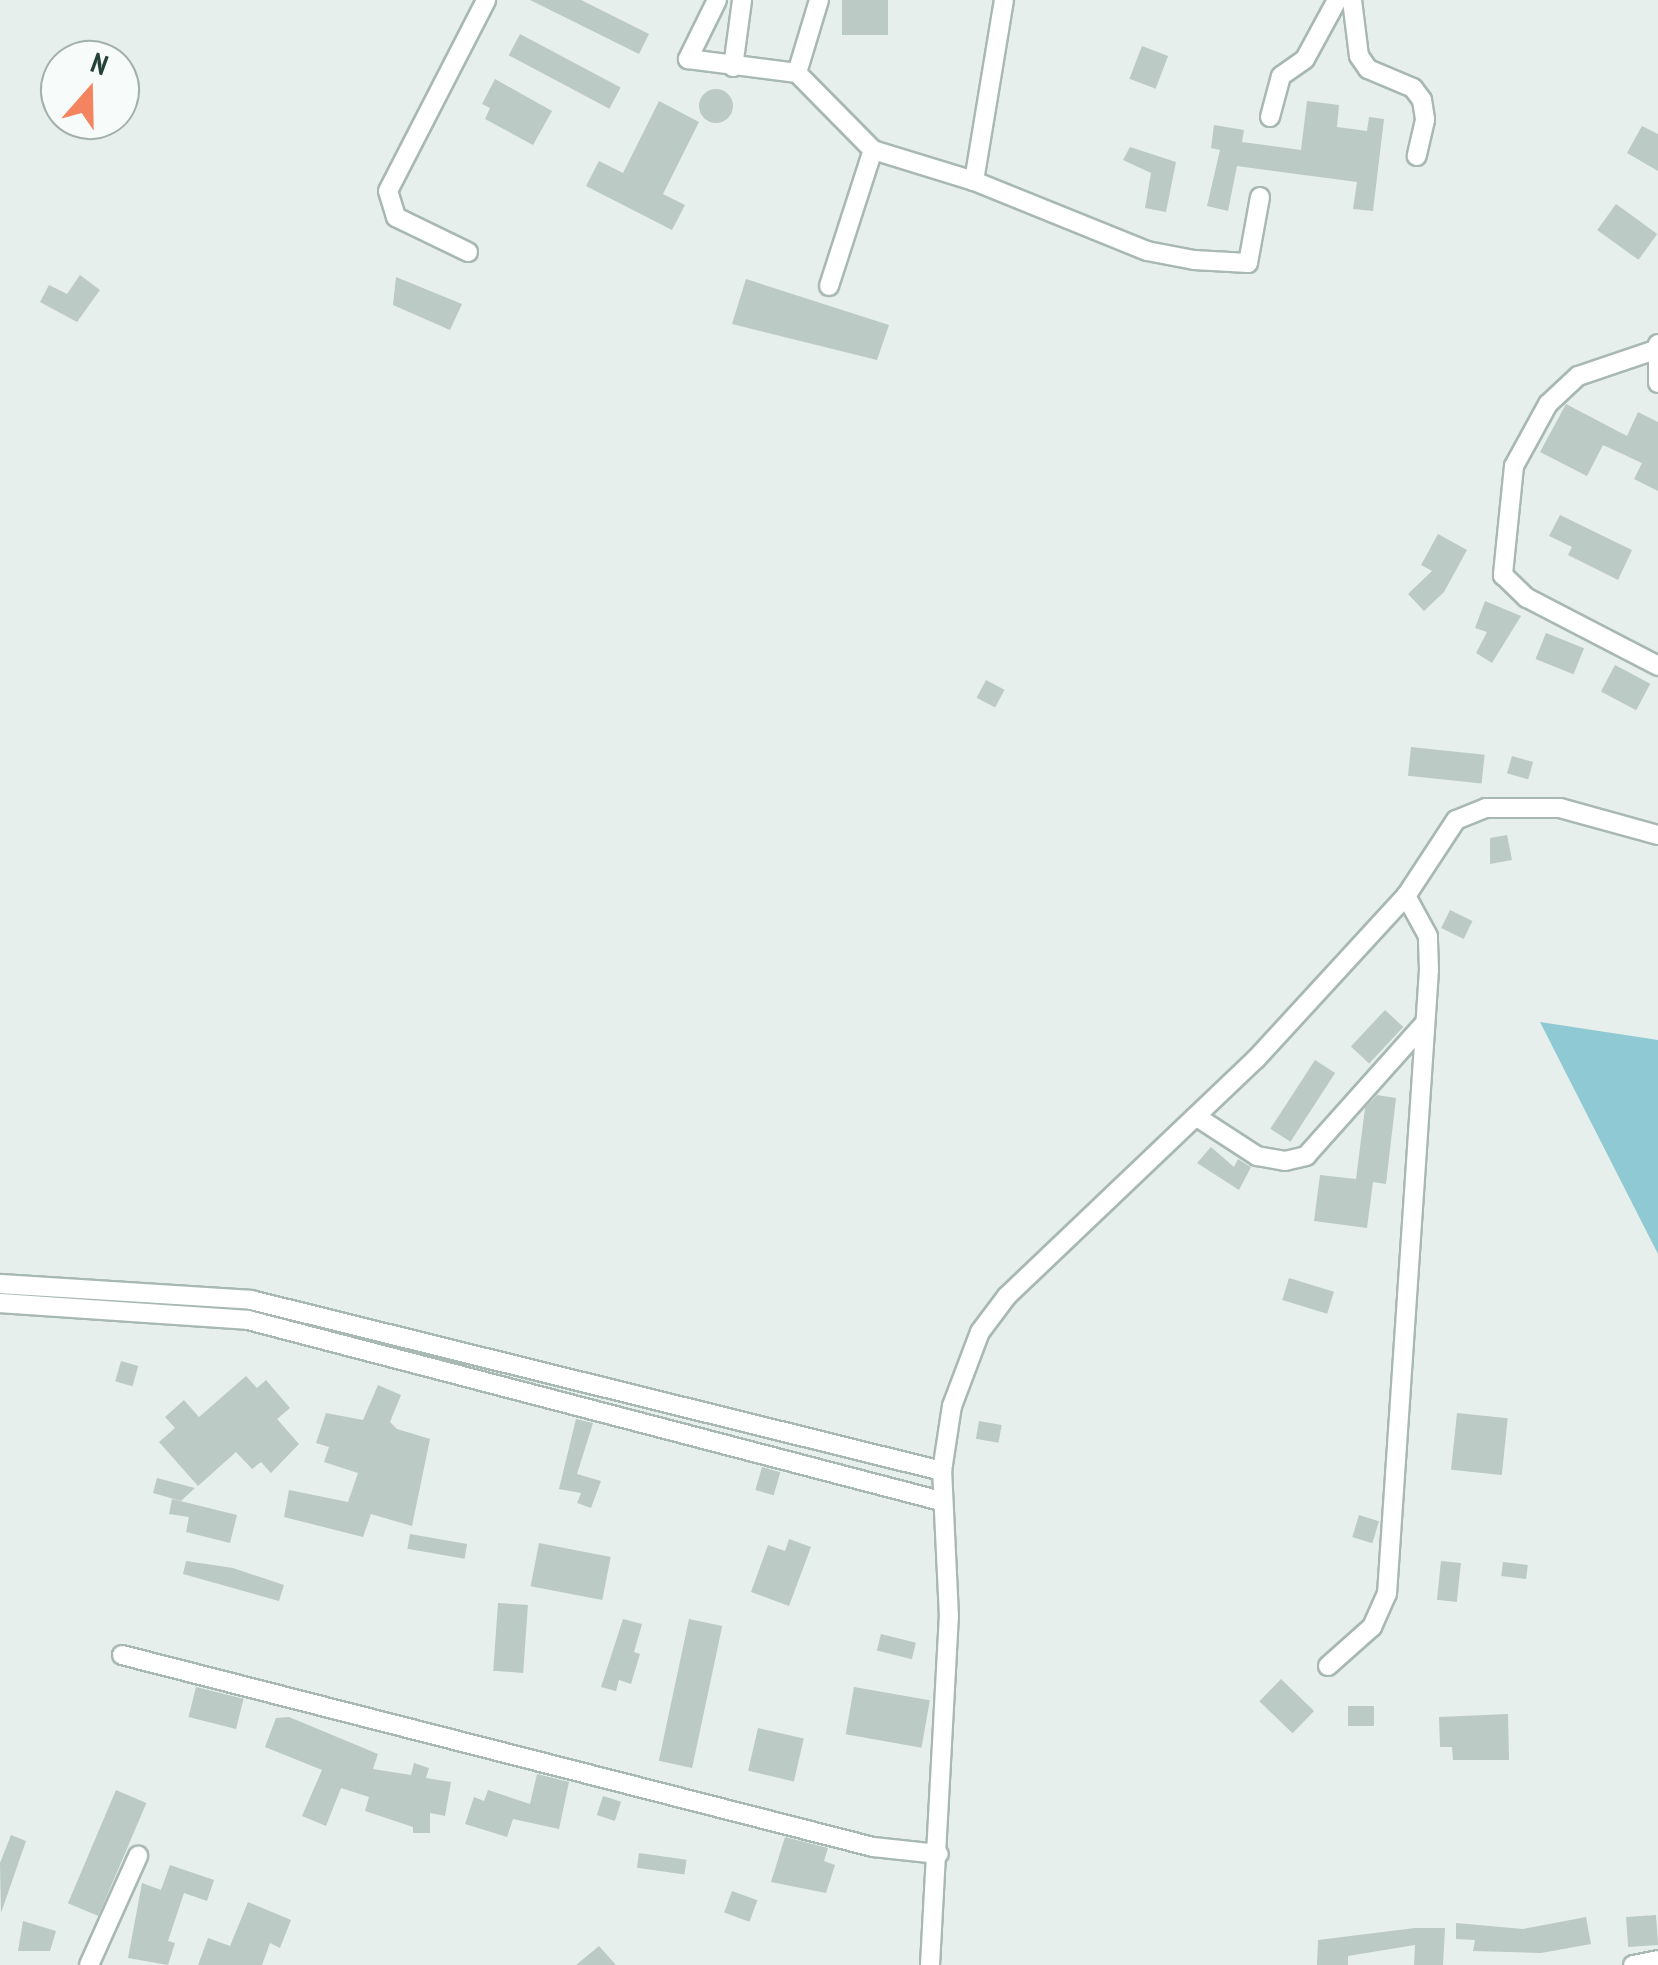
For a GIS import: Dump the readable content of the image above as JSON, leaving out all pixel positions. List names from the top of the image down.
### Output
{
  "north": "top"
}
